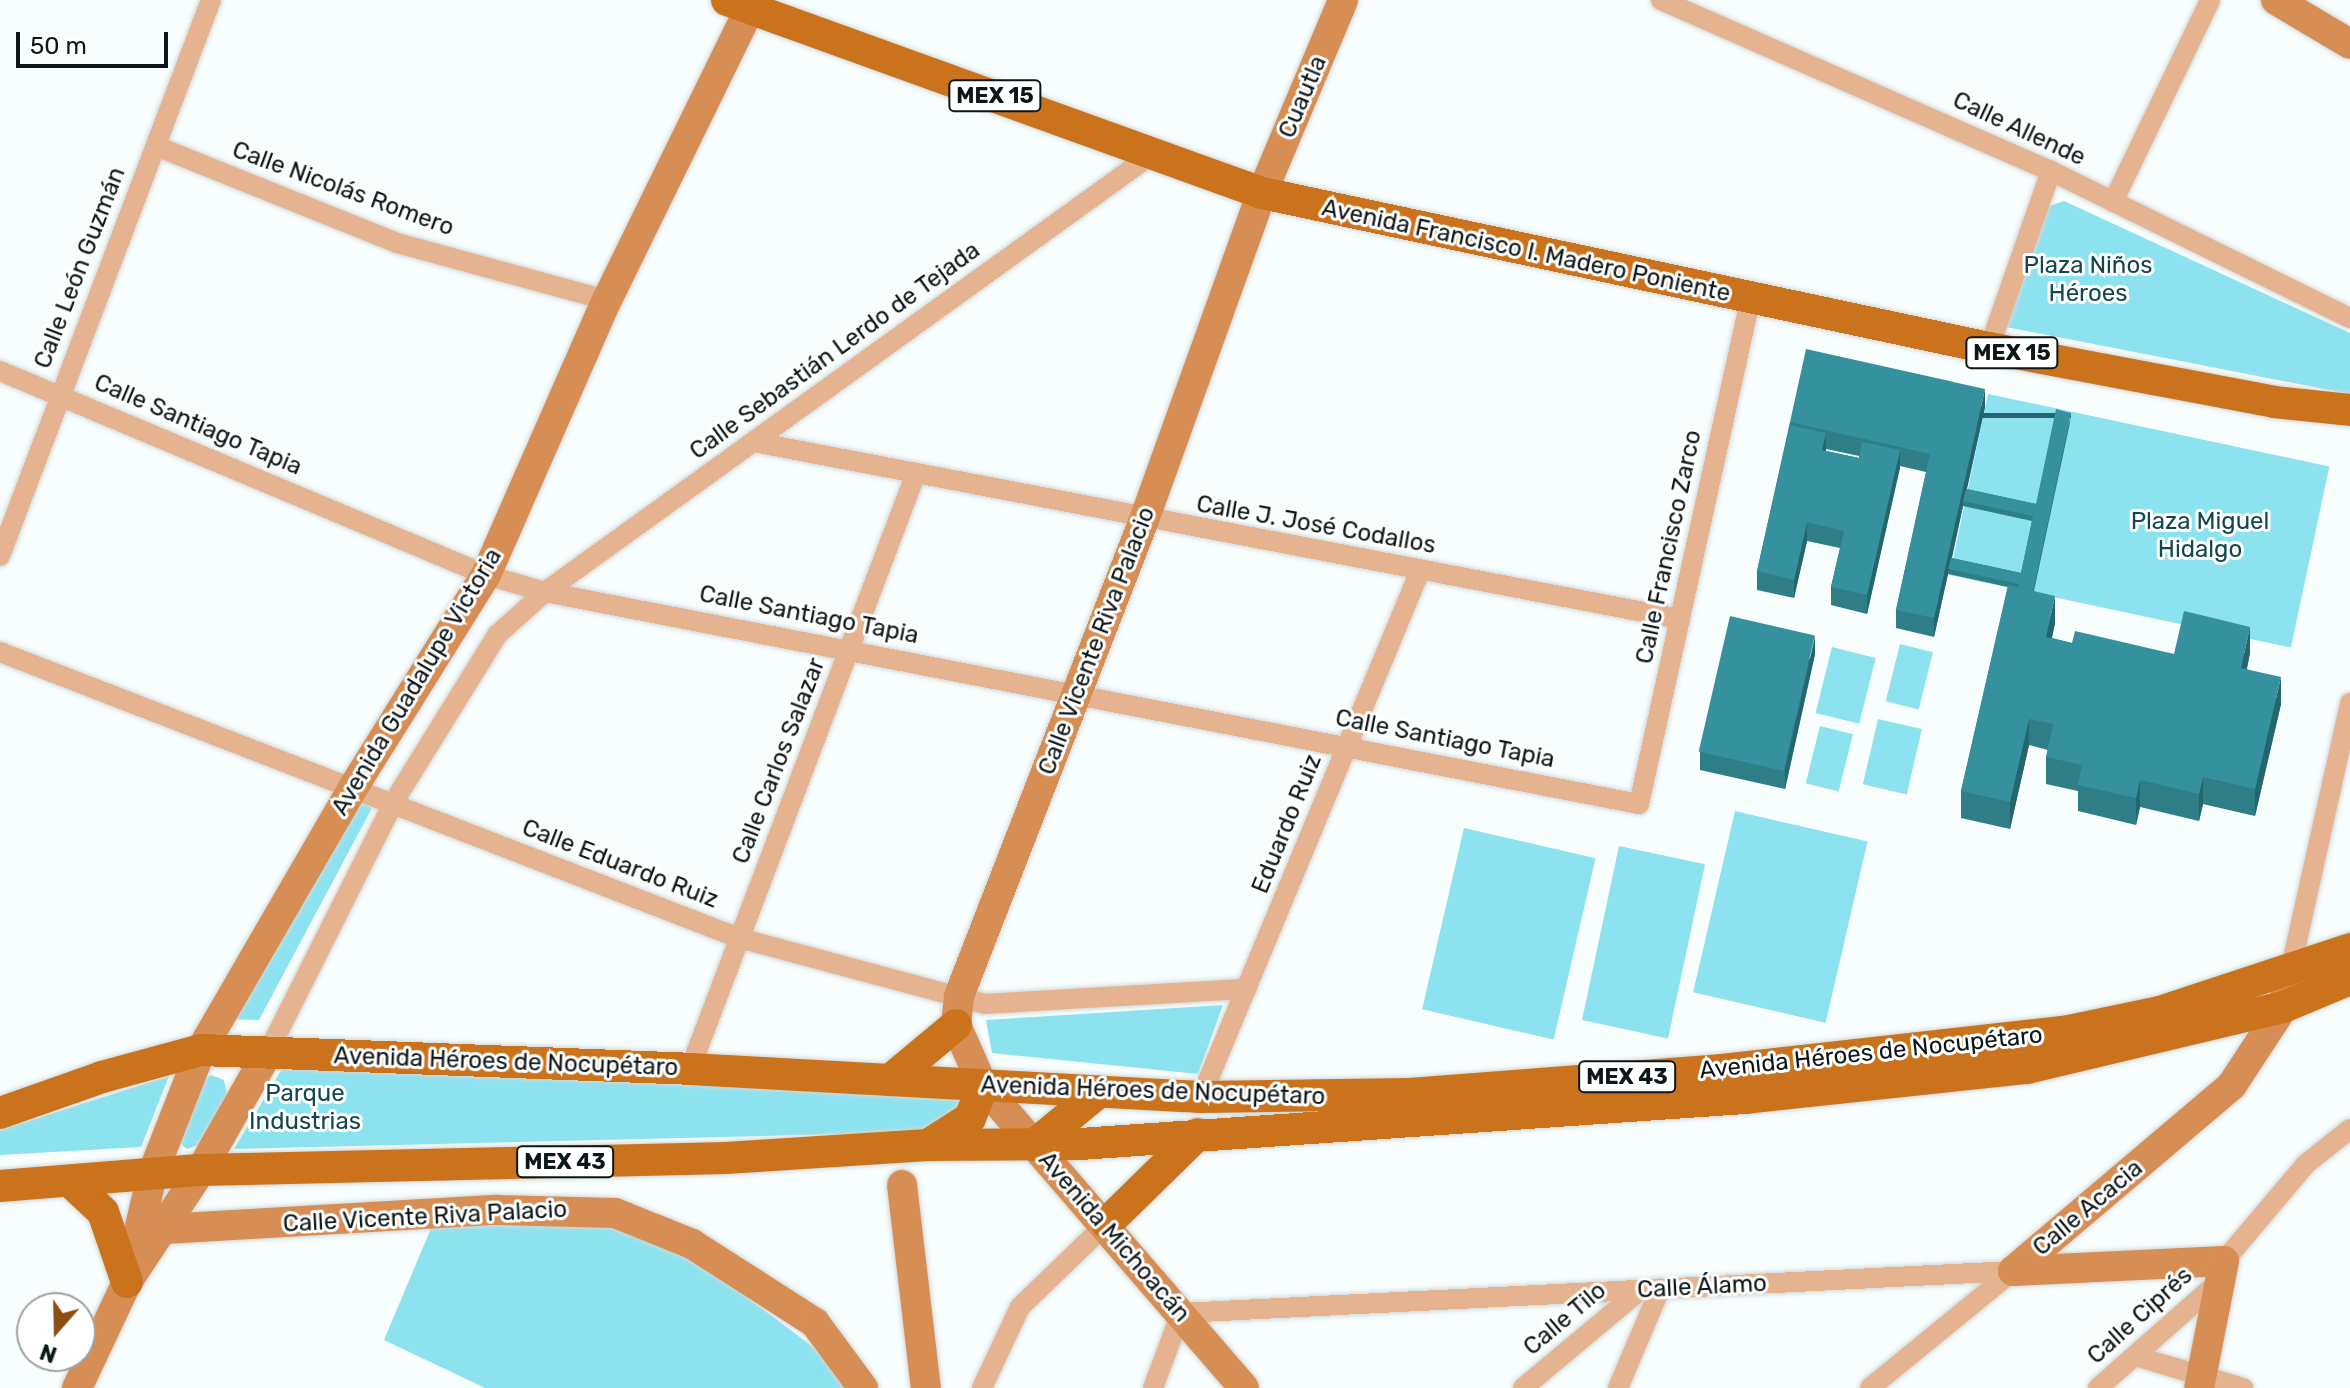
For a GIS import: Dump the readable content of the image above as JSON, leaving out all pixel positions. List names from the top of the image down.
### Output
{
  "streets": {
    "main road": [
      "MEX 15",
      "Avenida Francisco I. Madero Poniente",
      "Avenida Héroes de Nocupétaro",
      "MEX 43"
    ],
    "street": [
      "Cuautla",
      "Calle Allende",
      "Calle Nicolás Romero",
      "Calle León Guzmán",
      "Calle Sebastián Lerdo de Tejada",
      "Calle Santiago Tapia",
      "Calle J. José Codallos",
      "Calle Francisco Zarco",
      "Calle Vicente Riva Palacio",
      "Avenida Guadalupe Victoria",
      "Calle Carlos Salazar",
      "Eduardo Ruiz",
      "Calle Eduardo Ruiz",
      "Calle Acacia",
      "Avenida Michoacán",
      "Calle Álamo",
      "Calle Ciprés",
      "Calle Tilo"
    ]
  },
  "crossings": [
    ["MEX 15", "Avenida Francisco I. Madero Poniente"],
    ["Cuautla", "Avenida Francisco I. Madero Poniente"],
    ["Cuautla", "Calle Vicente Riva Palacio"],
    ["Calle Nicolás Romero", "Calle León Guzmán"],
    ["Calle Nicolás Romero", "Avenida Guadalupe Victoria"],
    ["Avenida Francisco I. Madero Poniente", "Calle Sebastián Lerdo de Tejada"],
    ["Avenida Francisco I. Madero Poniente", "Calle Francisco Zarco"],
    ["Avenida Francisco I. Madero Poniente", "Calle Vicente Riva Palacio"],
    ["Avenida Francisco I. Madero Poniente", "Avenida Guadalupe Victoria"],
    ["Calle León Guzmán", "Calle Santiago Tapia"],
    ["Calle Sebastián Lerdo de Tejada", "Calle Santiago Tapia"],
    ["Calle Sebastián Lerdo de Tejada", "Calle J. José Codallos"],
    ["Calle Sebastián Lerdo de Tejada", "Avenida Guadalupe Victoria"],
    ["Calle Santiago Tapia", "Calle Francisco Zarco"],
    ["Calle Santiago Tapia", "Calle Vicente Riva Palacio"],
    ["Calle Santiago Tapia", "Avenida Guadalupe Victoria"],
    ["Calle Santiago Tapia", "Calle Carlos Salazar"],
    ["Calle Santiago Tapia", "Eduardo Ruiz"],
    ["Calle J. José Codallos", "Calle Francisco Zarco"],
    ["Calle J. José Codallos", "Calle Vicente Riva Palacio"],
    ["Calle J. José Codallos", "Calle Carlos Salazar"],
    ["Calle J. José Codallos", "Eduardo Ruiz"],
    ["Calle Vicente Riva Palacio", "Avenida Guadalupe Victoria"],
    ["Calle Vicente Riva Palacio", "Calle Eduardo Ruiz"],
    ["Avenida Guadalupe Victoria", "Calle Eduardo Ruiz"],
    ["Avenida Guadalupe Victoria", "Avenida Héroes de Nocupétaro"],
    ["Calle Carlos Salazar", "Calle Eduardo Ruiz"],
    ["Calle Carlos Salazar", "Avenida Héroes de Nocupétaro"],
    ["Eduardo Ruiz", "Calle Eduardo Ruiz"],
    ["Eduardo Ruiz", "Avenida Héroes de Nocupétaro"],
    ["Avenida Héroes de Nocupétaro", "Calle Acacia"],
    ["Avenida Héroes de Nocupétaro", "Avenida Michoacán"],
    ["Calle Acacia", "Calle Álamo"],
    ["Avenida Michoacán", "Calle Álamo"],
    ["Calle Álamo", "Calle Ciprés"],
    ["Calle Álamo", "Calle Tilo"]
  ],
  "parks": ["Plaza Niños Héroes", "Plaza Miguel Hidalgo", "Parque Industrias"],
  "scale_bar": "50 m",
  "north": "bottom"
}
